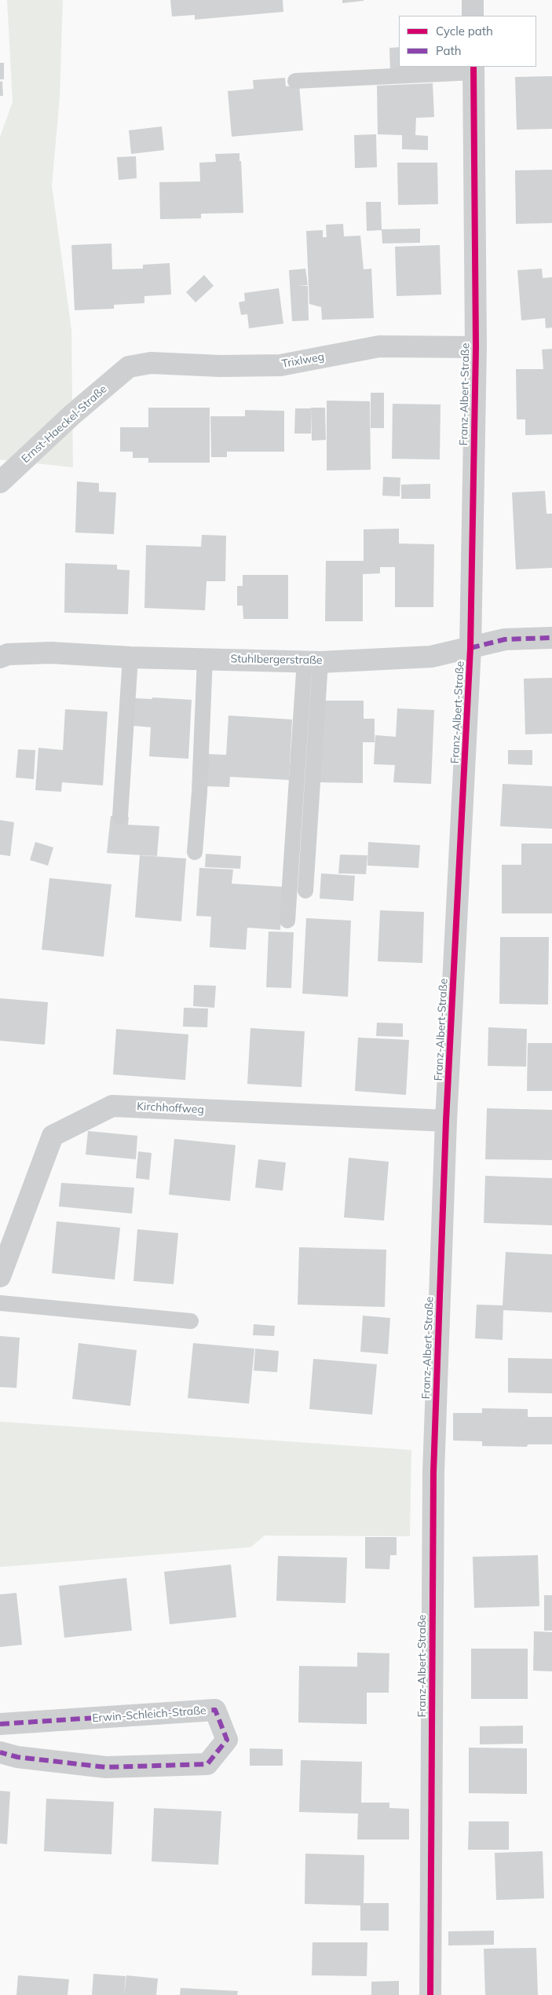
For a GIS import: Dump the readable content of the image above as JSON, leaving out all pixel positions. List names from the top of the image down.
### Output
{
  "streets": {
    "street": [
      "Trixlweg",
      "Franz-Albert-Straße",
      "Ernst-Haeckel-Straße",
      "Stuhlbergerstraße",
      "Kirchhoffweg",
      "Erwin-Schleich-Straße"
    ]
  },
  "crossings": [
    ["Trixlweg", "Franz-Albert-Straße"],
    ["Trixlweg", "Ernst-Haeckel-Straße"],
    ["Franz-Albert-Straße", "Stuhlbergerstraße"],
    ["Franz-Albert-Straße", "Kirchhoffweg"]
  ],
  "legend": ["Cycle path", "Path"]
}
